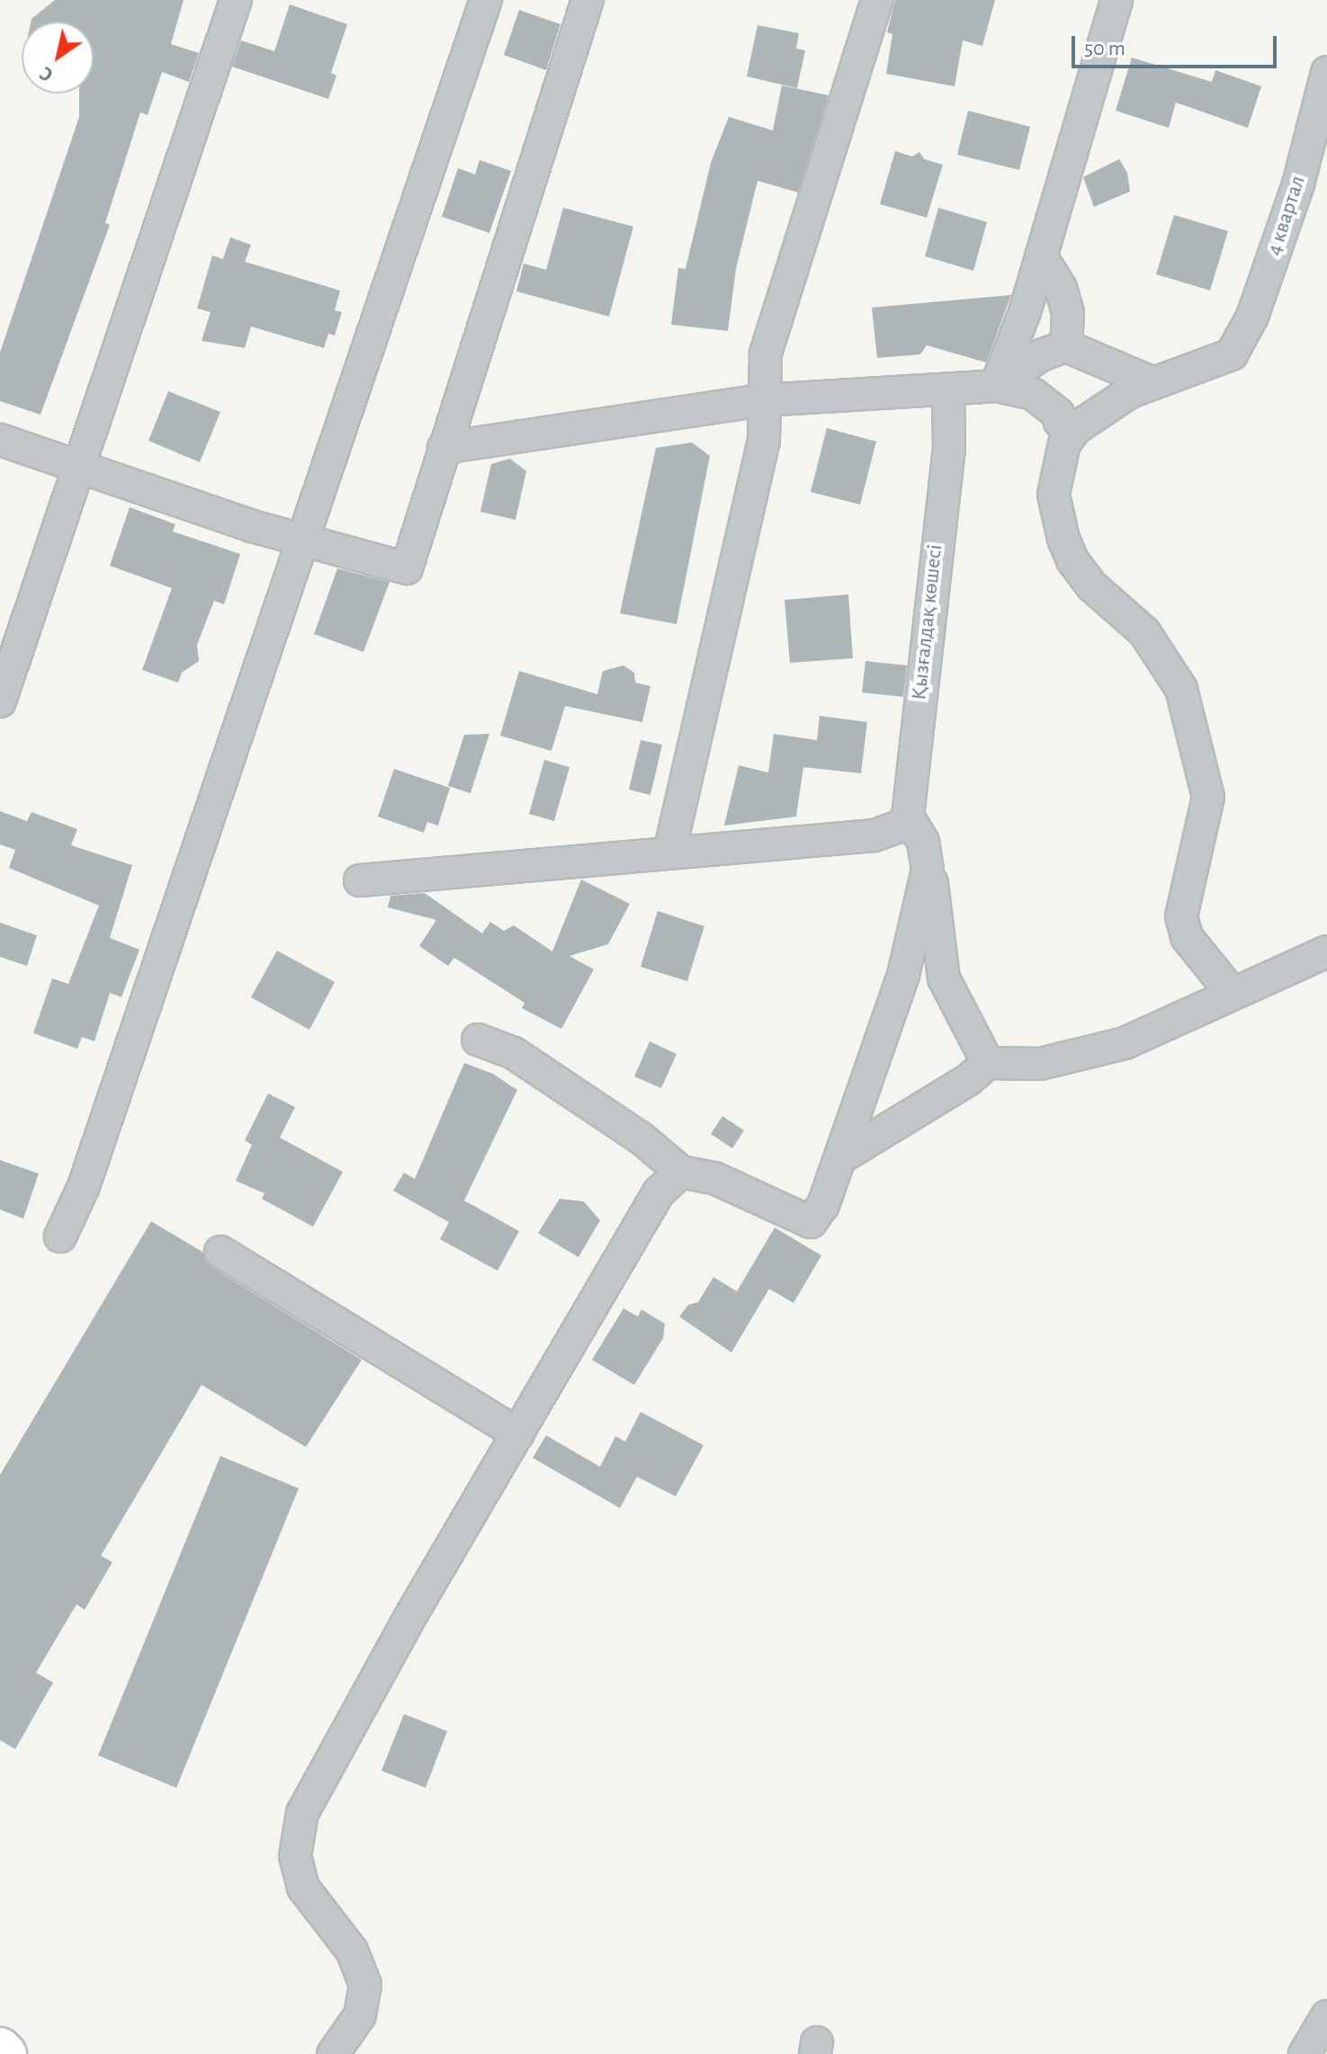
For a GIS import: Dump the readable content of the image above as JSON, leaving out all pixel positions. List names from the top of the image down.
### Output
{
  "streets": {
    "street": ["4 квартал", "Қызғалдақ көшесі"]
  },
  "scale_bar": "50 m",
  "north": "bottom left"
}
